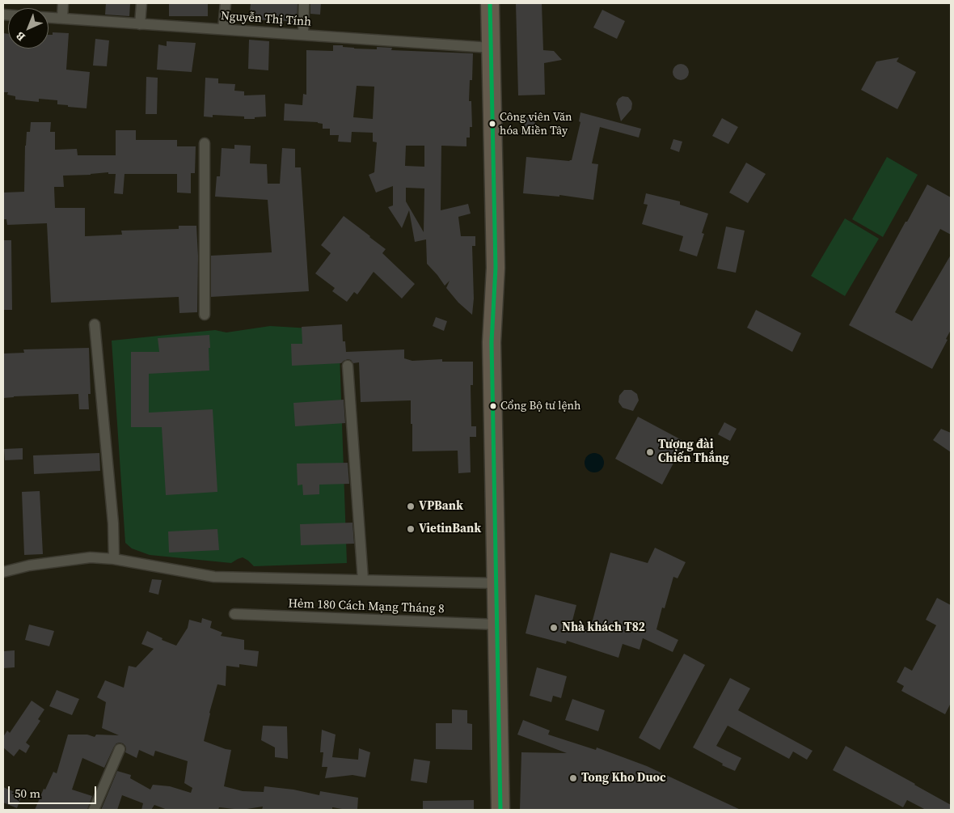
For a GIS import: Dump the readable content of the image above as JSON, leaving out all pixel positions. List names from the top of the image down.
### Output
{
  "streets": {
    "street": ["Nguyễn Thị Tính", "Hẻm 180 Cách Mạng Tháng 8"]
  },
  "places": [
    "Công viên Văn hóa Miền Tây",
    "Cổng Bộ tư lệnh",
    "Tượng đài Chiến Thắng",
    "VPBank",
    "VietinBank",
    "Nhà khách T82",
    "Tong Kho Duoc"
  ],
  "scale_bar": "50 m",
  "north": "bottom left"
}
